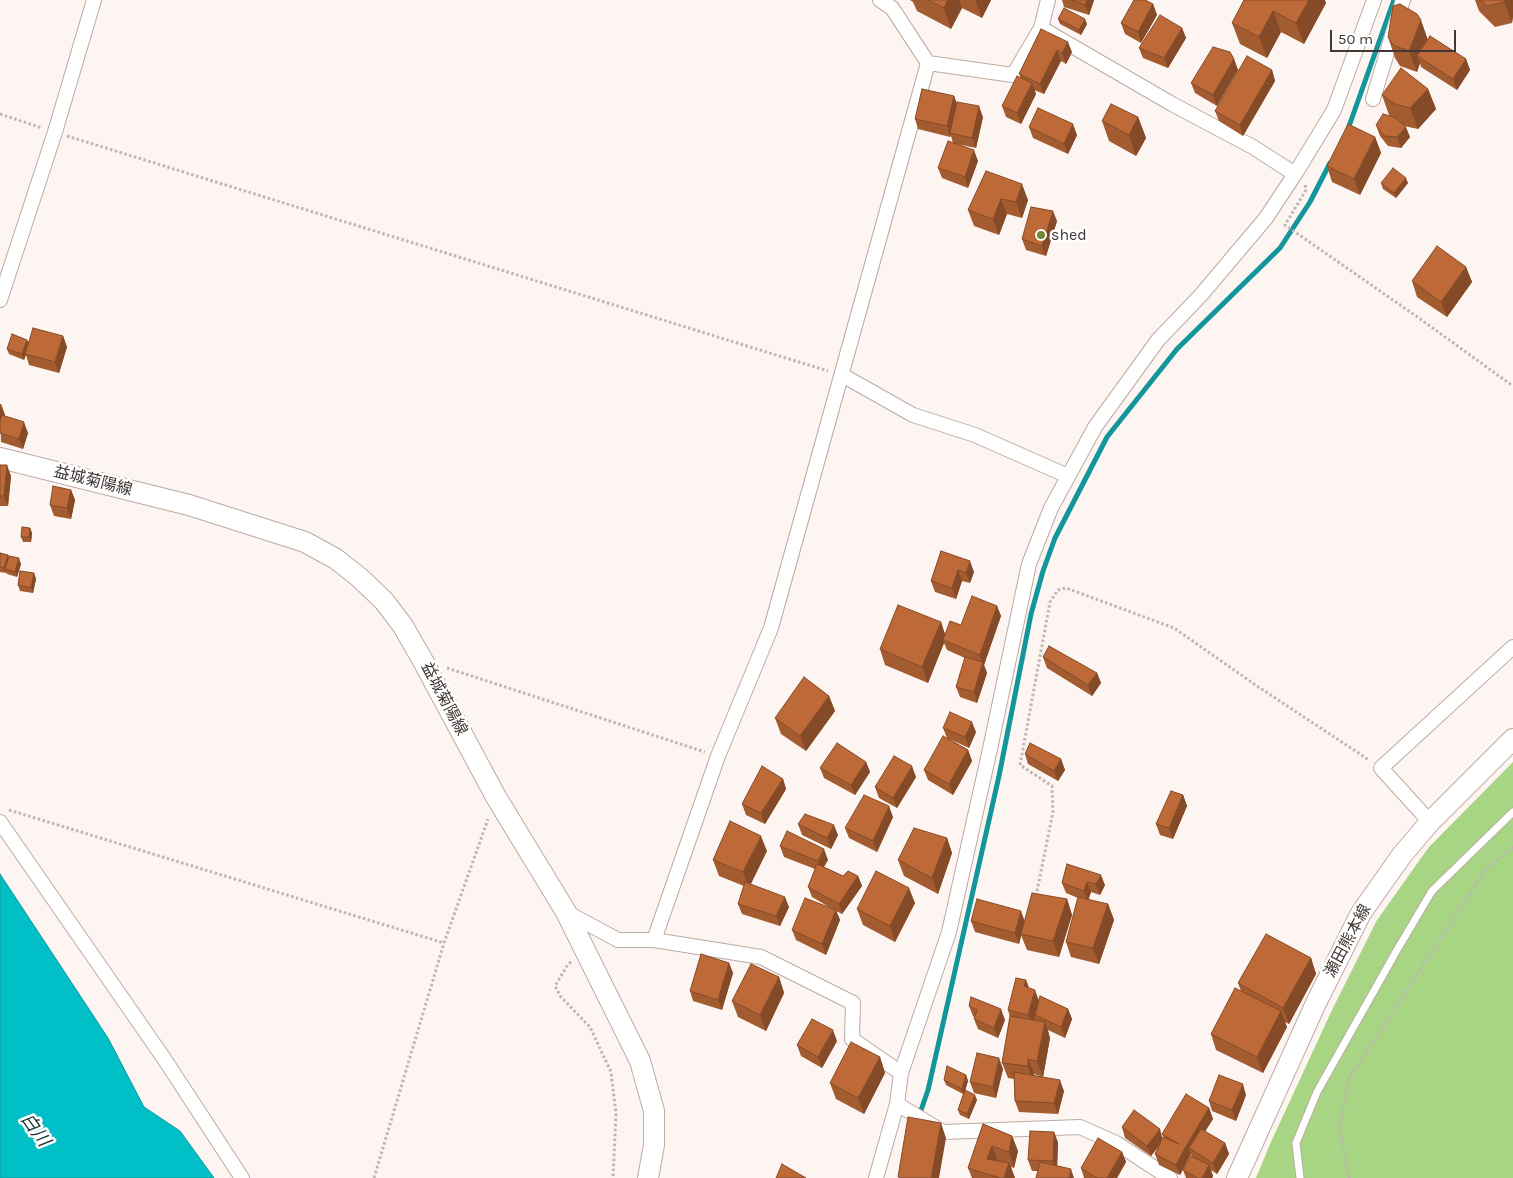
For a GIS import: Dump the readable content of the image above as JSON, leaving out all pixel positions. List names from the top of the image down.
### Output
{
  "streets": {
    "main road": ["益城菊陽線", "瀬田熊本線"]
  },
  "water": ["白川"],
  "places": ["shed"],
  "scale_bar": "50 m"
}
